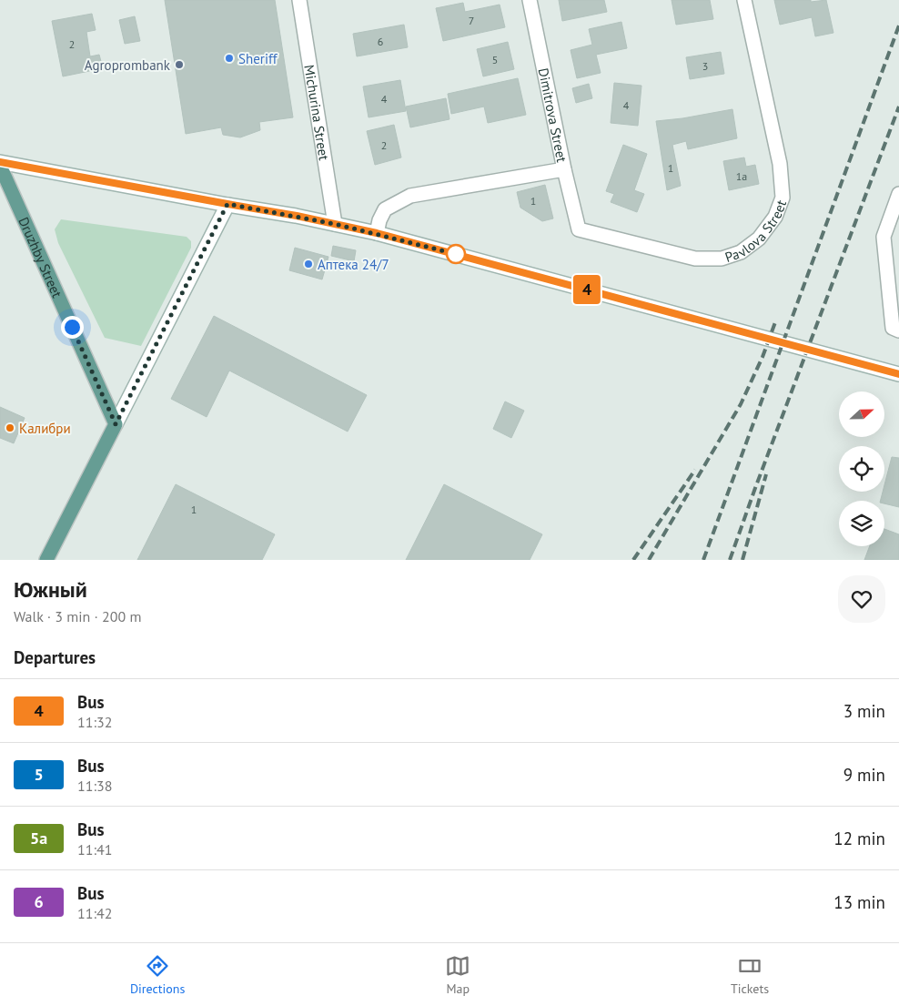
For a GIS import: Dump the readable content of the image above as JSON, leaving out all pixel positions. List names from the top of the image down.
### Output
{
  "streets": {
    "main road": ["Druzhby Street"],
    "street": ["Michurina Street", "Dimitrova Street", "Pavlova Street"]
  },
  "crossings": [
    ["Dimitrova Street", "Pavlova Street"]
  ],
  "places": [
    "Sheriff",
    "Agroprombank",
    "Аптека 24/7",
    "Калибри"
  ],
  "lines": ["bus line 4"],
  "house_numbers": [
    "7",
    "6",
    "2",
    "5",
    "3",
    "4",
    "4",
    "2",
    "1",
    "1а",
    "1",
    "1"
  ],
  "north": "right",
  "page": {
    "on_map": "4",
    "heading": [
      ["Южный", "Walk · 3 min · 200 m"],
      "Departures"
    ],
    "list": [
      {
        "mark": "4",
        "name": "Bus",
        "note": "11:32",
        "value": "3 min"
      },
      {
        "mark": "5",
        "name": "Bus",
        "note": "11:38",
        "value": "9 min"
      },
      {
        "mark": "5а",
        "name": "Bus",
        "note": "11:41",
        "value": "12 min"
      },
      {
        "mark": "6",
        "name": "Bus",
        "note": "11:42",
        "value": "13 min"
      }
    ],
    "tabs": ["Directions", "Map", "Tickets"]
  }
}
